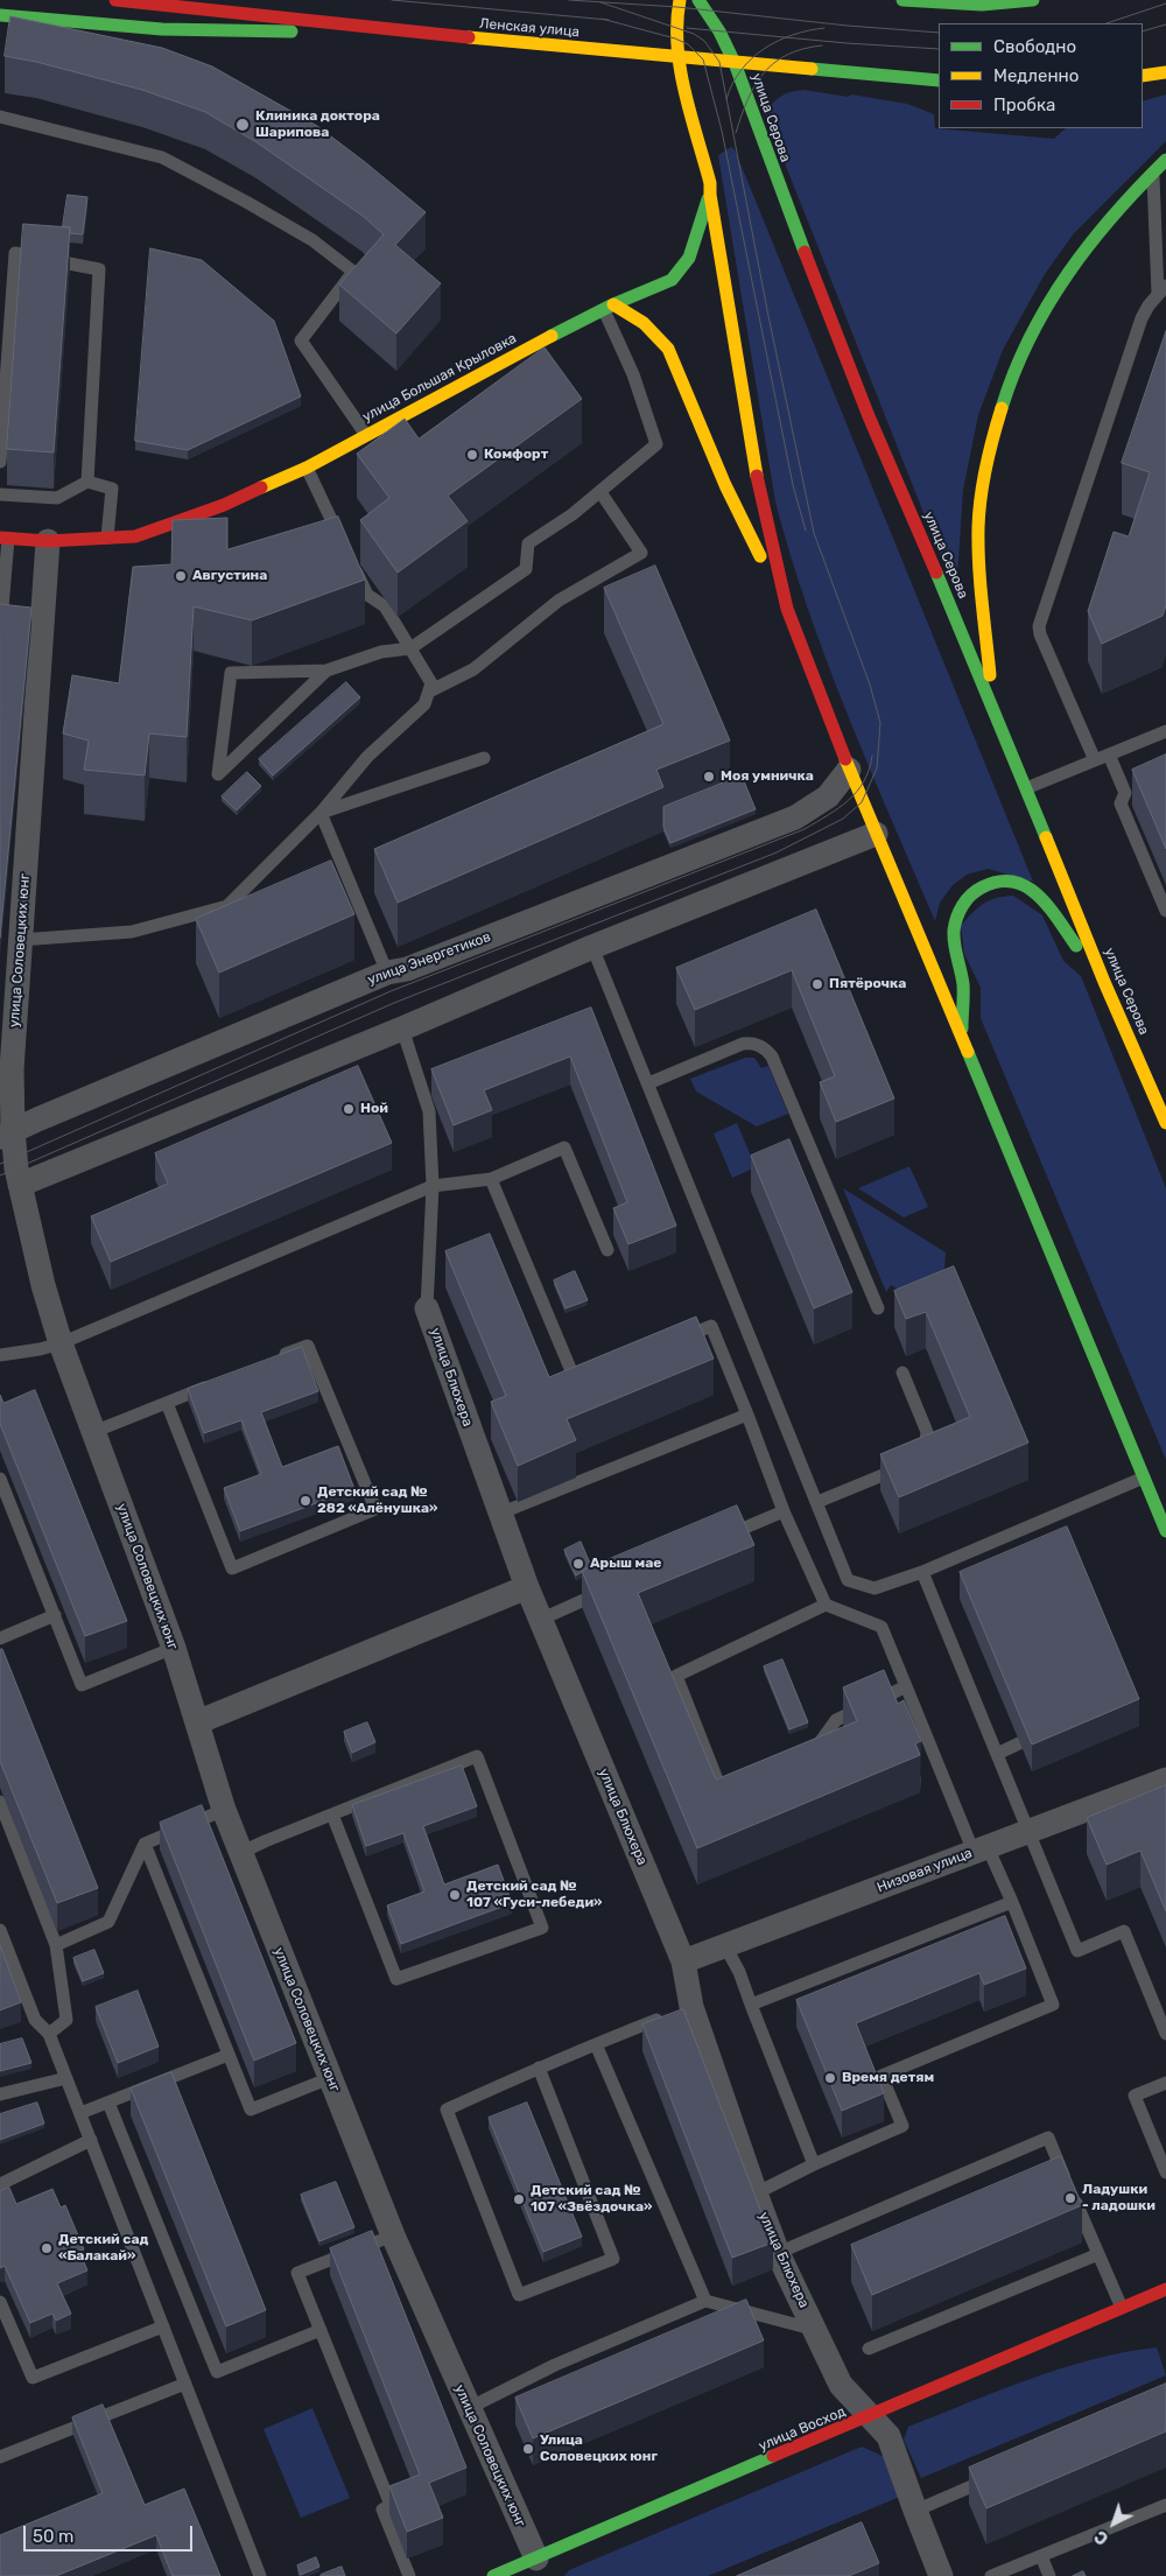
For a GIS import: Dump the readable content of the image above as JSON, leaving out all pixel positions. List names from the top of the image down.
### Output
{
  "streets": {
    "street": [
      "Ленская улица",
      "улица Серова",
      "улица Большая Крыловка",
      "улица Соловецких юнг",
      "улица Энергетиков",
      "улица Блюхера",
      "Низовая улица",
      "улица Восход"
    ]
  },
  "crossings": [
    ["Ленская улица", "улица Серова"],
    ["улица Большая Крыловка", "улица Соловецких юнг"],
    ["улица Соловецких юнг", "улица Энергетиков"],
    ["улица Соловецких юнг", "улица Восход"],
    ["улица Блюхера", "Низовая улица"],
    ["улица Блюхера", "улица Восход"]
  ],
  "places": [
    "Клиника доктора Шарипова",
    "Комфорт",
    "Августина",
    "Моя умничка",
    "Пятёрочка",
    "Ной",
    "Детский сад № 282 «Алёнушка»",
    "Арыш мае",
    "Детский сад № 107 «Гуси-лебеди»",
    "Время детям",
    "Ладушки - ладошки",
    "Детский сад № 107 «Звёздочка»",
    "Детский сад «Балакай»",
    "Улица Соловецких юнг"
  ],
  "legend": ["Свободно", "Медленно", "Пробка"],
  "scale_bar": "50 m",
  "north": "bottom left"
}
